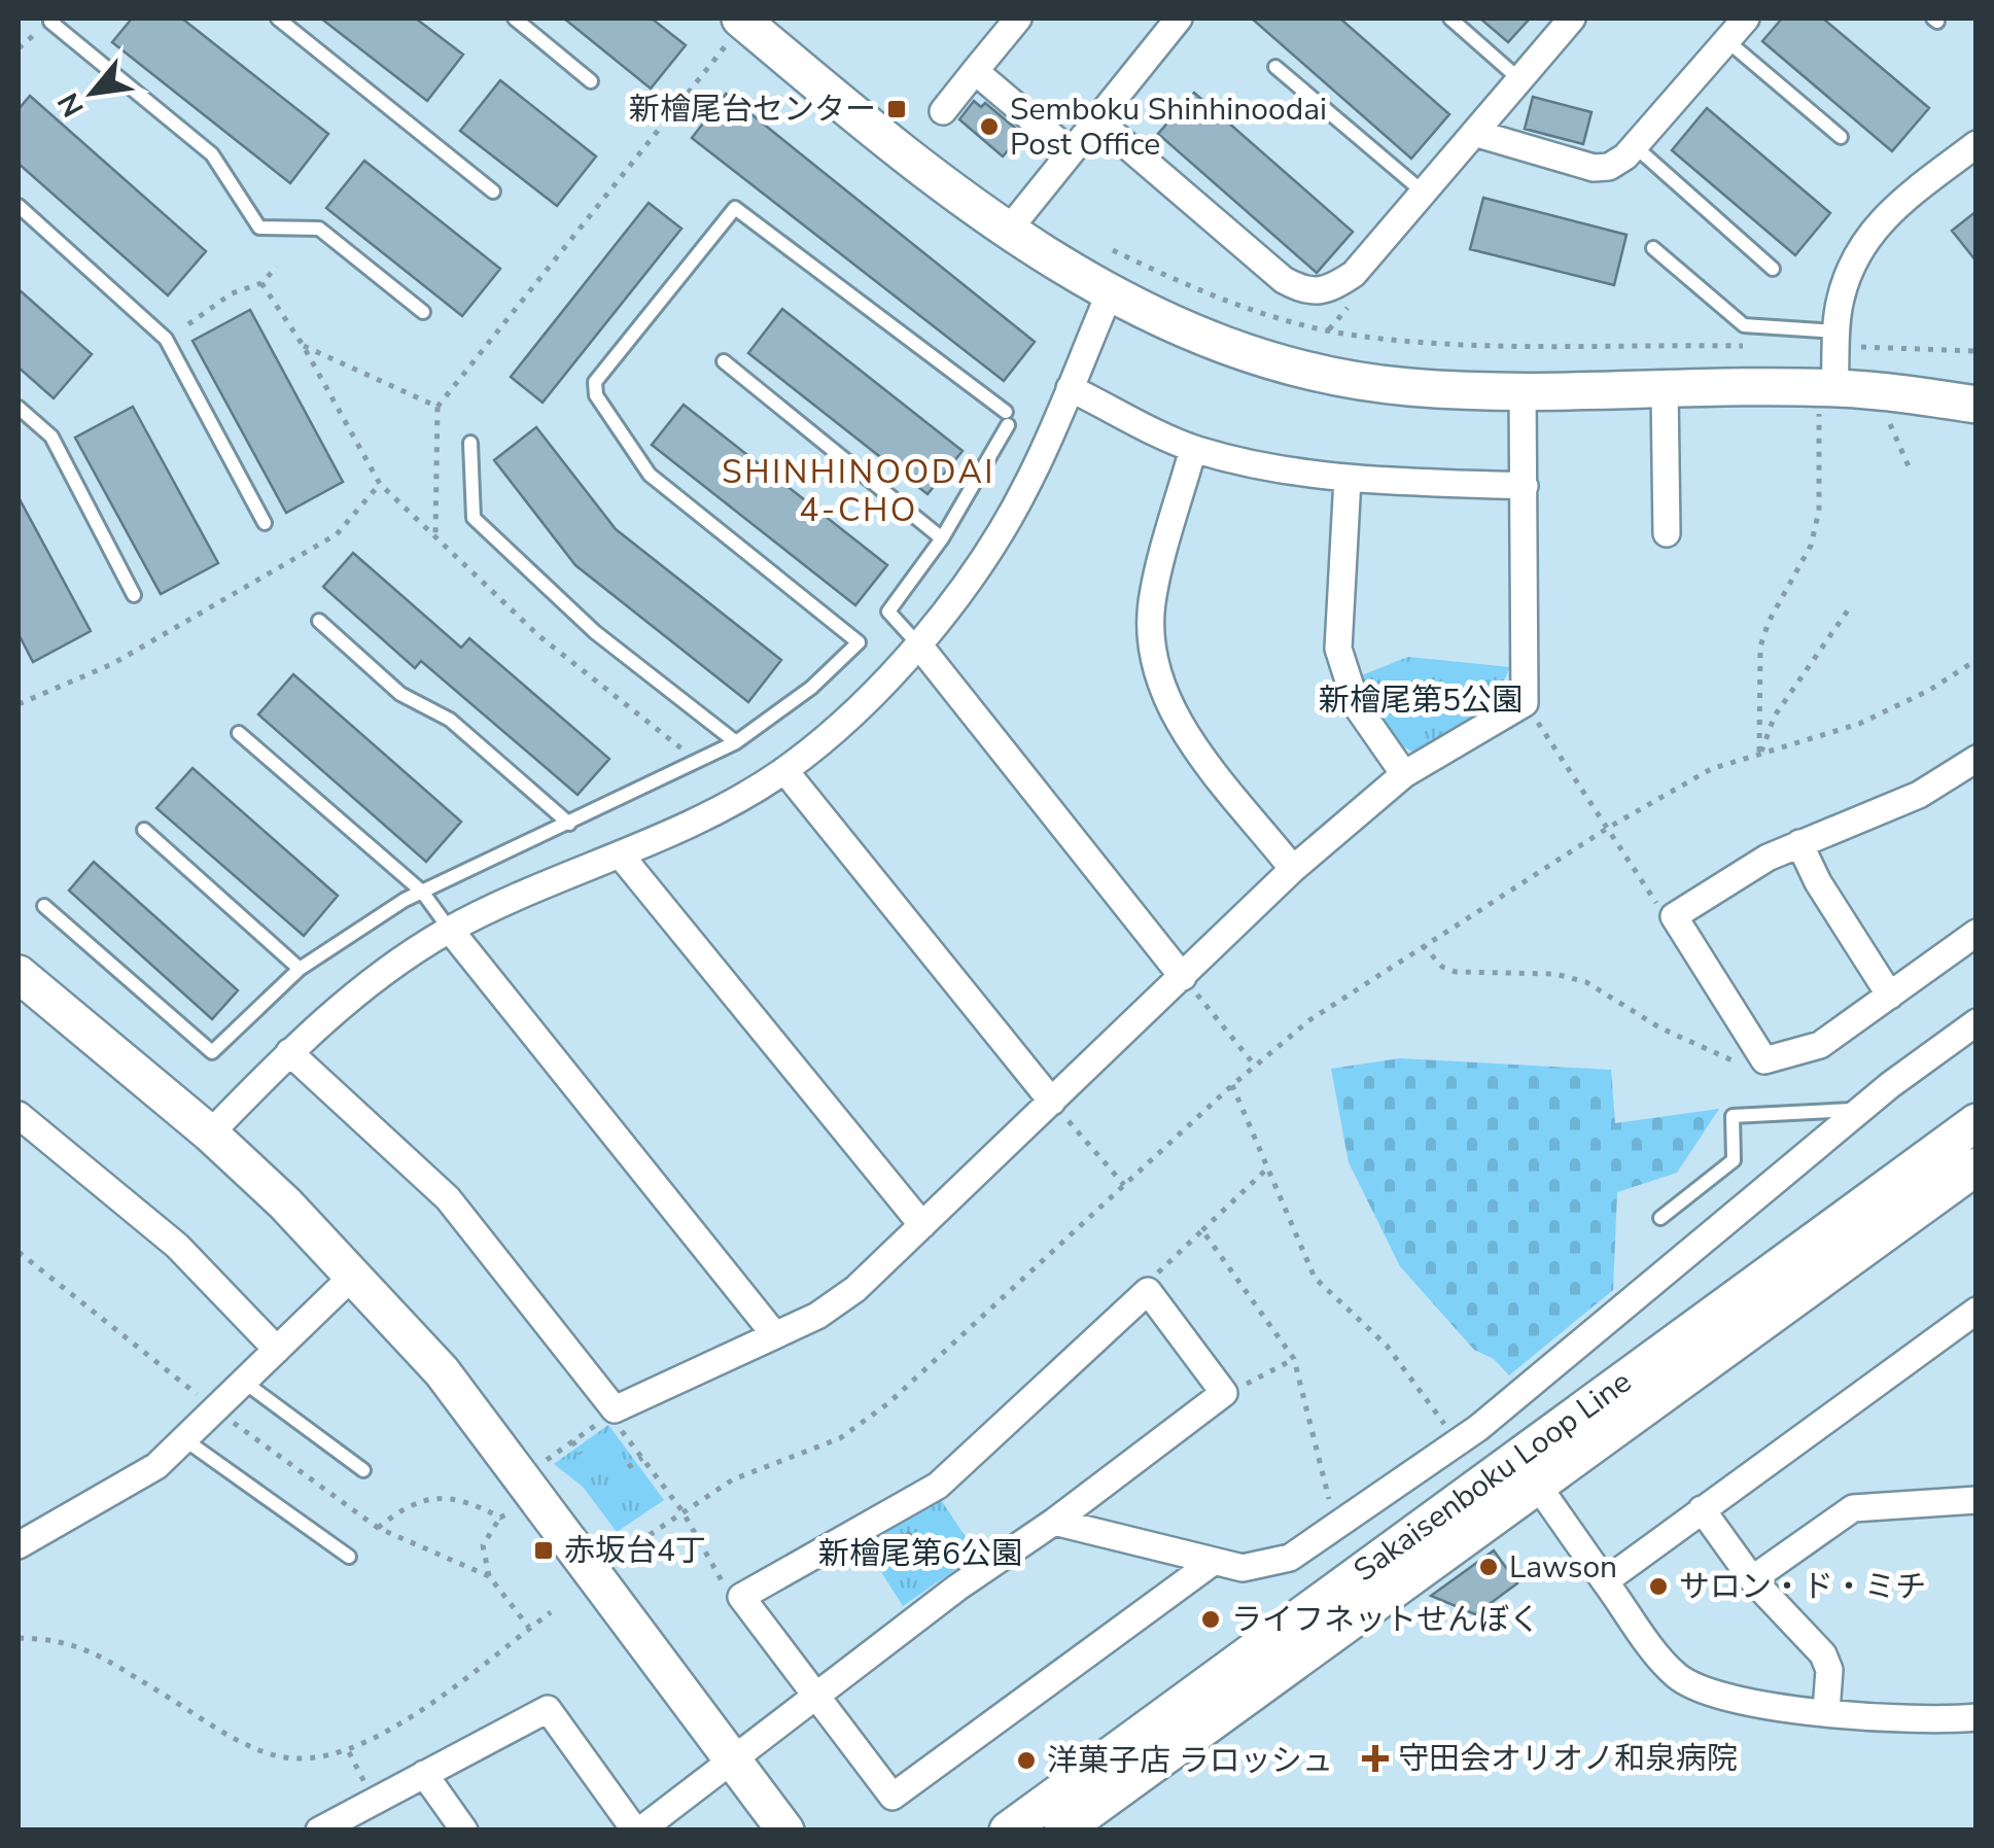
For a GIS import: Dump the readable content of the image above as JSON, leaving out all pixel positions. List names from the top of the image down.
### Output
{
  "streets": {
    "street": ["Sakaisenboku Loop Line"]
  },
  "districts": ["SHINHINOODAI 4-CHO"],
  "parks": ["新檜尾第5公園", "新檜尾第6公園"],
  "places": {
    "transit": ["新檜尾台センター", "赤坂台4丁"],
    "other": [
      "Semboku Shinhinoodai Post Office",
      "Lawson",
      "サロン・ド・ミチ",
      "ライフネットせんぼく",
      "洋菓子店 ラロッシュ"
    ],
    "health": ["守田会オリオノ和泉病院"]
  },
  "north": "bottom left"
}
